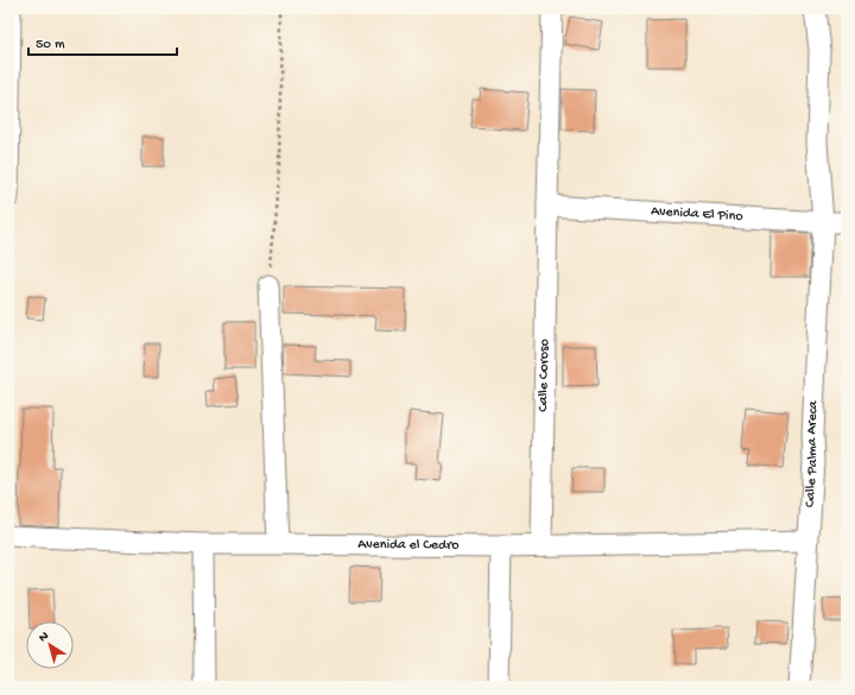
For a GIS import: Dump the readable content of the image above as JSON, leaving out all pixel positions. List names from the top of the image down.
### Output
{
  "streets": {
    "street": [
      "Avenida El Pino",
      "Calle Coroso",
      "Calle Palma Areca",
      "Avenida el Cedro"
    ]
  },
  "crossings": [
    ["Avenida El Pino", "Calle Coroso"],
    ["Avenida El Pino", "Calle Palma Areca"],
    ["Calle Coroso", "Avenida el Cedro"],
    ["Calle Palma Areca", "Avenida el Cedro"]
  ],
  "scale_bar": "50 m",
  "north": "top left"
}
